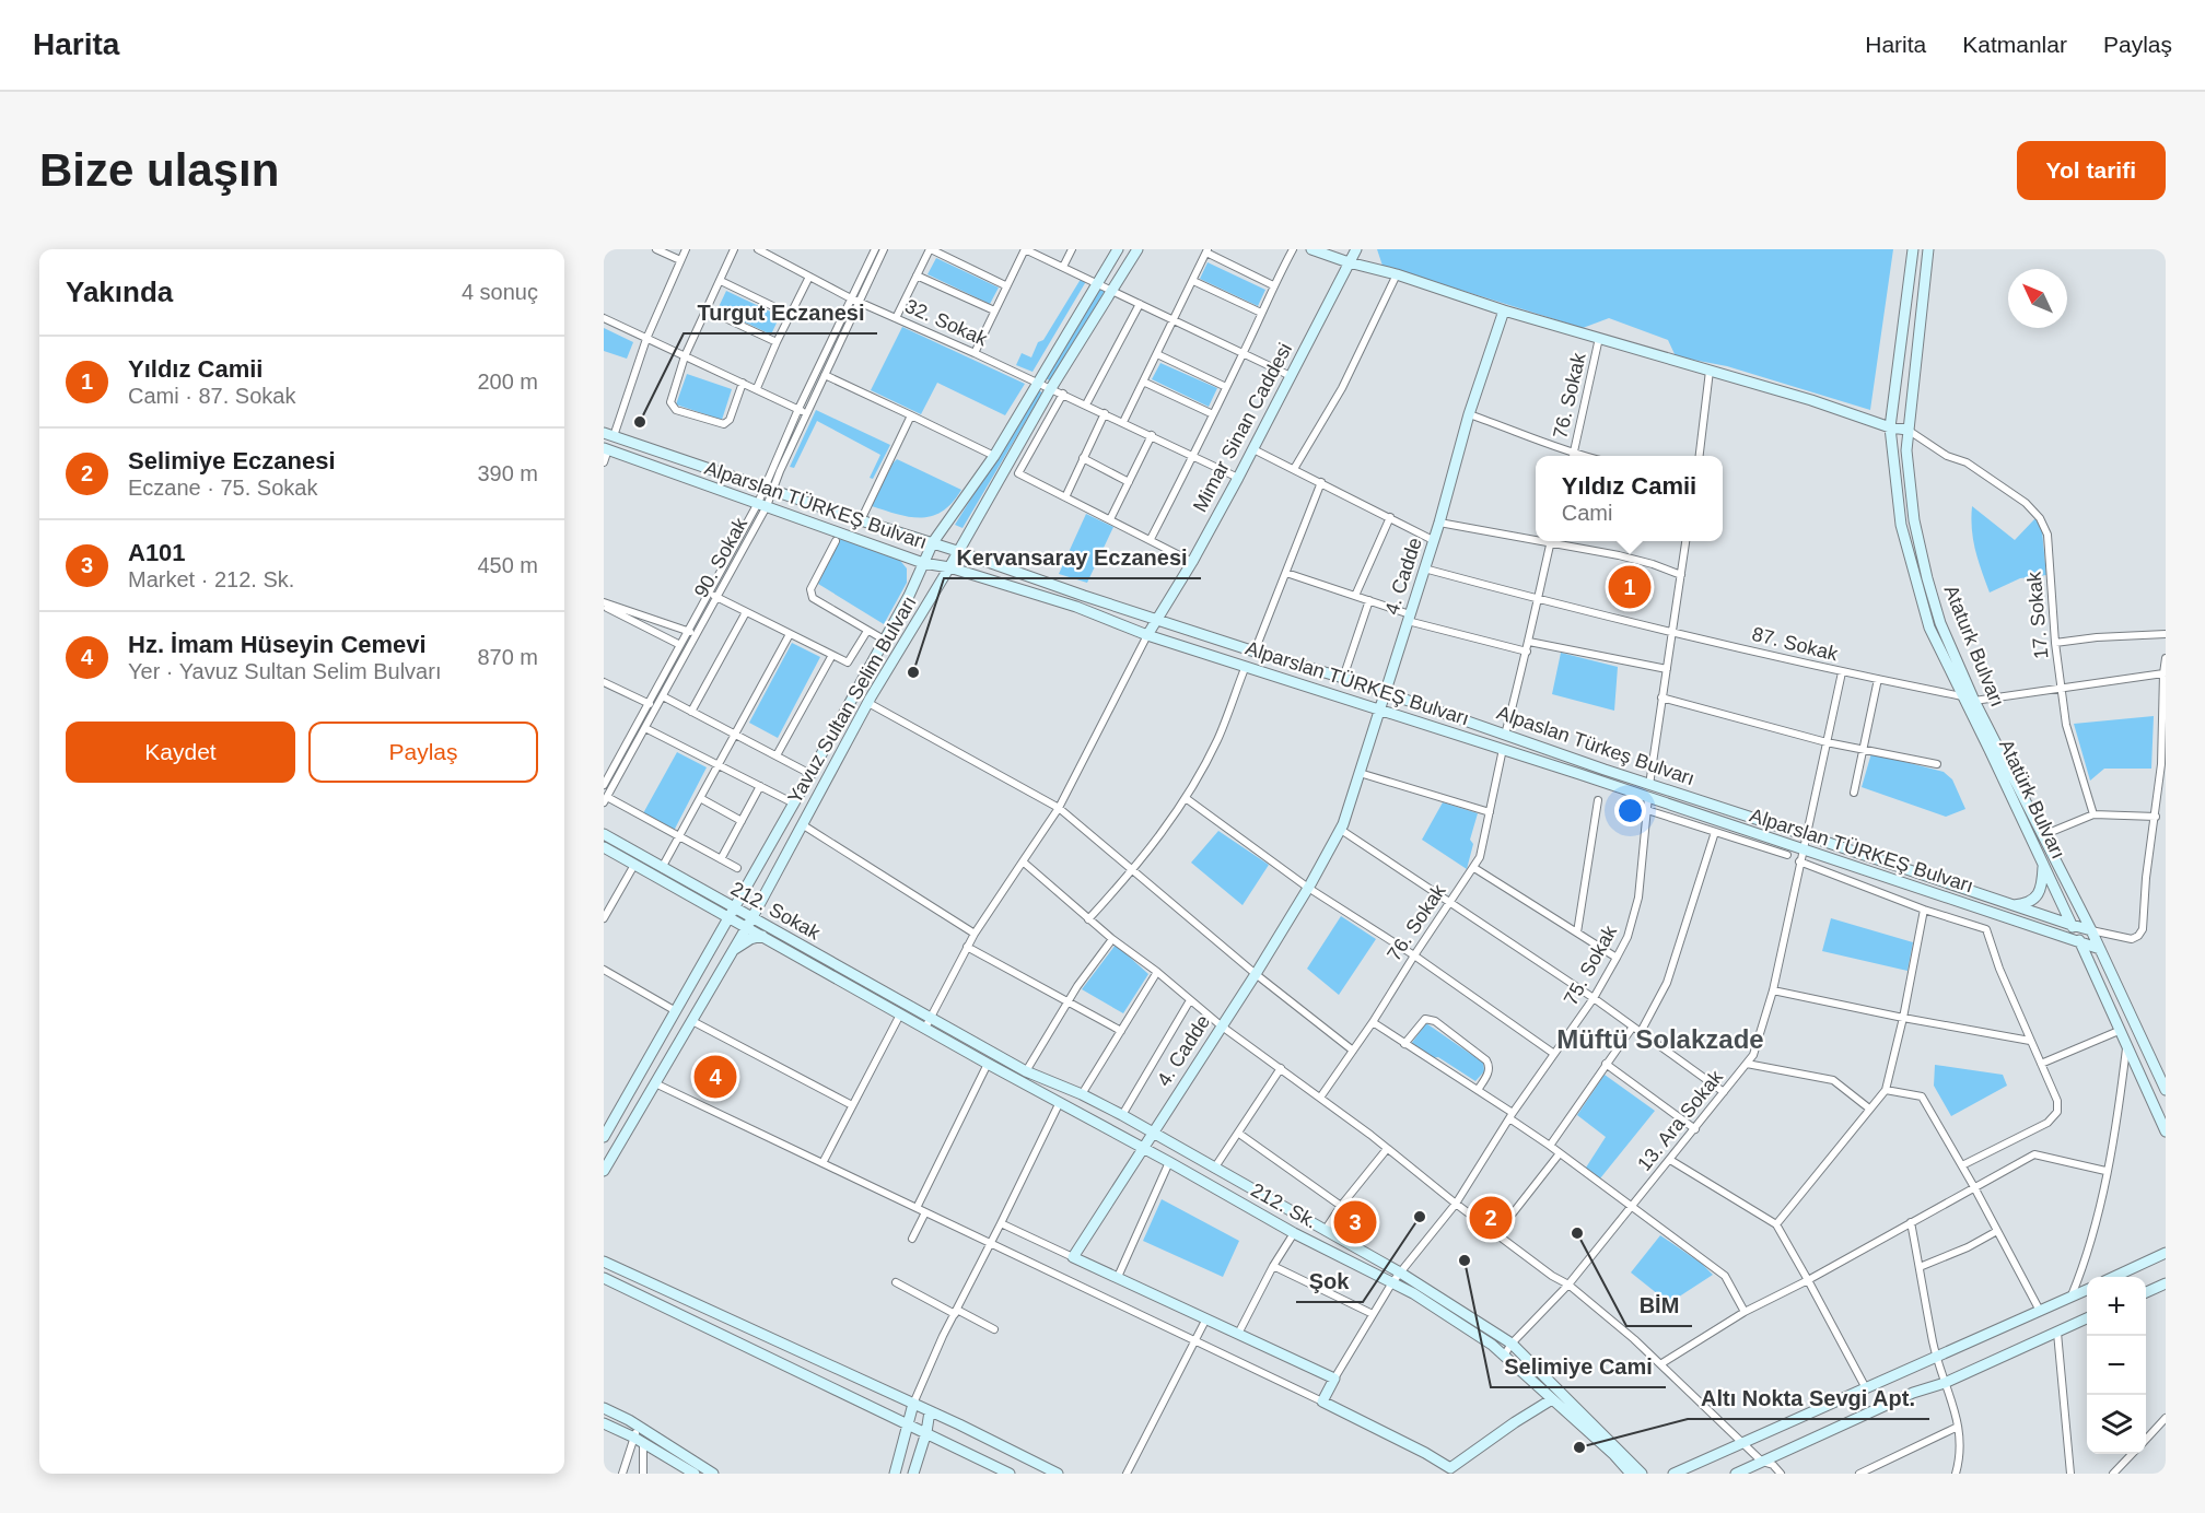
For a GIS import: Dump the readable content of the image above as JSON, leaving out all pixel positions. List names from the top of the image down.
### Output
{
  "streets": {
    "main road": [
      "Mimar Sinan Caddesi",
      "Alparslan TÜRKEŞ Bulvarı",
      "4. Cadde",
      "Ataturk Bulvarı",
      "Yavuz Sultan Selim Bulvarı",
      "Alpaslan Türkeş Bulvarı",
      "Atatürk Bulvarı",
      "212. Sokak",
      "212. Sk."
    ],
    "street": [
      "32. Sokak",
      "76. Sokak",
      "90. Sokak",
      "17. Sokak",
      "87. Sokak",
      "75. Sokak",
      "13. Ara Sokak"
    ]
  },
  "crossings": [
    ["32. Sokak", "Mimar Sinan Caddesi"],
    ["32. Sokak", "90. Sokak"],
    ["32. Sokak", "Yavuz Sultan Selim Bulvarı"],
    ["76. Sokak", "Alparslan TÜRKEŞ Bulvarı"],
    ["Mimar Sinan Caddesi", "Alparslan TÜRKEŞ Bulvarı"],
    ["Mimar Sinan Caddesi", "Alpaslan Türkeş Bulvarı"],
    ["Alparslan TÜRKEŞ Bulvarı", "90. Sokak"],
    ["Alparslan TÜRKEŞ Bulvarı", "4. Cadde"],
    ["Alparslan TÜRKEŞ Bulvarı", "Ataturk Bulvarı"],
    ["Alparslan TÜRKEŞ Bulvarı", "Yavuz Sultan Selim Bulvarı"],
    ["Alparslan TÜRKEŞ Bulvarı", "Atatürk Bulvarı"],
    ["Alparslan TÜRKEŞ Bulvarı", "75. Sokak"],
    ["Alparslan TÜRKEŞ Bulvarı", "13. Ara Sokak"],
    ["90. Sokak", "Alpaslan Türkeş Bulvarı"],
    ["4. Cadde", "87. Sokak"],
    ["4. Cadde", "Alpaslan Türkeş Bulvarı"],
    ["4. Cadde", "212. Sokak"],
    ["4. Cadde", "212. Sk."],
    ["17. Sokak", "87. Sokak"],
    ["17. Sokak", "Ataturk Bulvarı"],
    ["87. Sokak", "Ataturk Bulvarı"],
    ["87. Sokak", "Atatürk Bulvarı"],
    ["87. Sokak", "75. Sokak"],
    ["87. Sokak", "13. Ara Sokak"],
    ["Ataturk Bulvarı", "Alpaslan Türkeş Bulvarı"],
    ["Yavuz Sultan Selim Bulvarı", "Alpaslan Türkeş Bulvarı"],
    ["Yavuz Sultan Selim Bulvarı", "212. Sokak"],
    ["Yavuz Sultan Selim Bulvarı", "212. Sk."],
    ["Alpaslan Türkeş Bulvarı", "Atatürk Bulvarı"],
    ["Alpaslan Türkeş Bulvarı", "75. Sokak"],
    ["Alpaslan Türkeş Bulvarı", "13. Ara Sokak"],
    ["212. Sokak", "75. Sokak"],
    ["212. Sokak", "13. Ara Sokak"],
    ["75. Sokak", "212. Sk."],
    ["13. Ara Sokak", "212. Sk."]
  ],
  "districts": ["Müftü Solakzade"],
  "places": [
    "Turgut Eczanesi",
    "Kervansaray Eczanesi",
    "Şok",
    "BİM",
    "Selimiye Cami",
    "Altı Nokta Sevgi Apt."
  ],
  "north": "top left",
  "page": {
    "header": "Harita",
    "nav": ["Harita", "Katmanlar", "Paylaş"],
    "buttons": [
      "Yol tarifi",
      ["Kaydet", "Paylaş"]
    ],
    "title": "Bize ulaşın",
    "heading": ["Yakında", "4 sonuç"],
    "list": [
      {
        "mark": "1",
        "name": "Yıldız Camii",
        "note": "Cami · 87. Sokak",
        "value": "200 m"
      },
      {
        "mark": "2",
        "name": "Selimiye Eczanesi",
        "note": "Eczane · 75. Sokak",
        "value": "390 m"
      },
      {
        "mark": "3",
        "name": "A101",
        "note": "Market · 212. Sk.",
        "value": "450 m"
      },
      {
        "mark": "4",
        "name": "Hz. İmam Hüseyin Cemevi",
        "note": "Yer · Yavuz Sultan Selim Bulvarı",
        "value": "870 m"
      }
    ],
    "popup": ["Yıldız Camii", "Cami"],
    "pins": [
      "1",
      "4",
      "2",
      "3"
    ],
    "map_buttons": ["+", "−"]
  }
}
